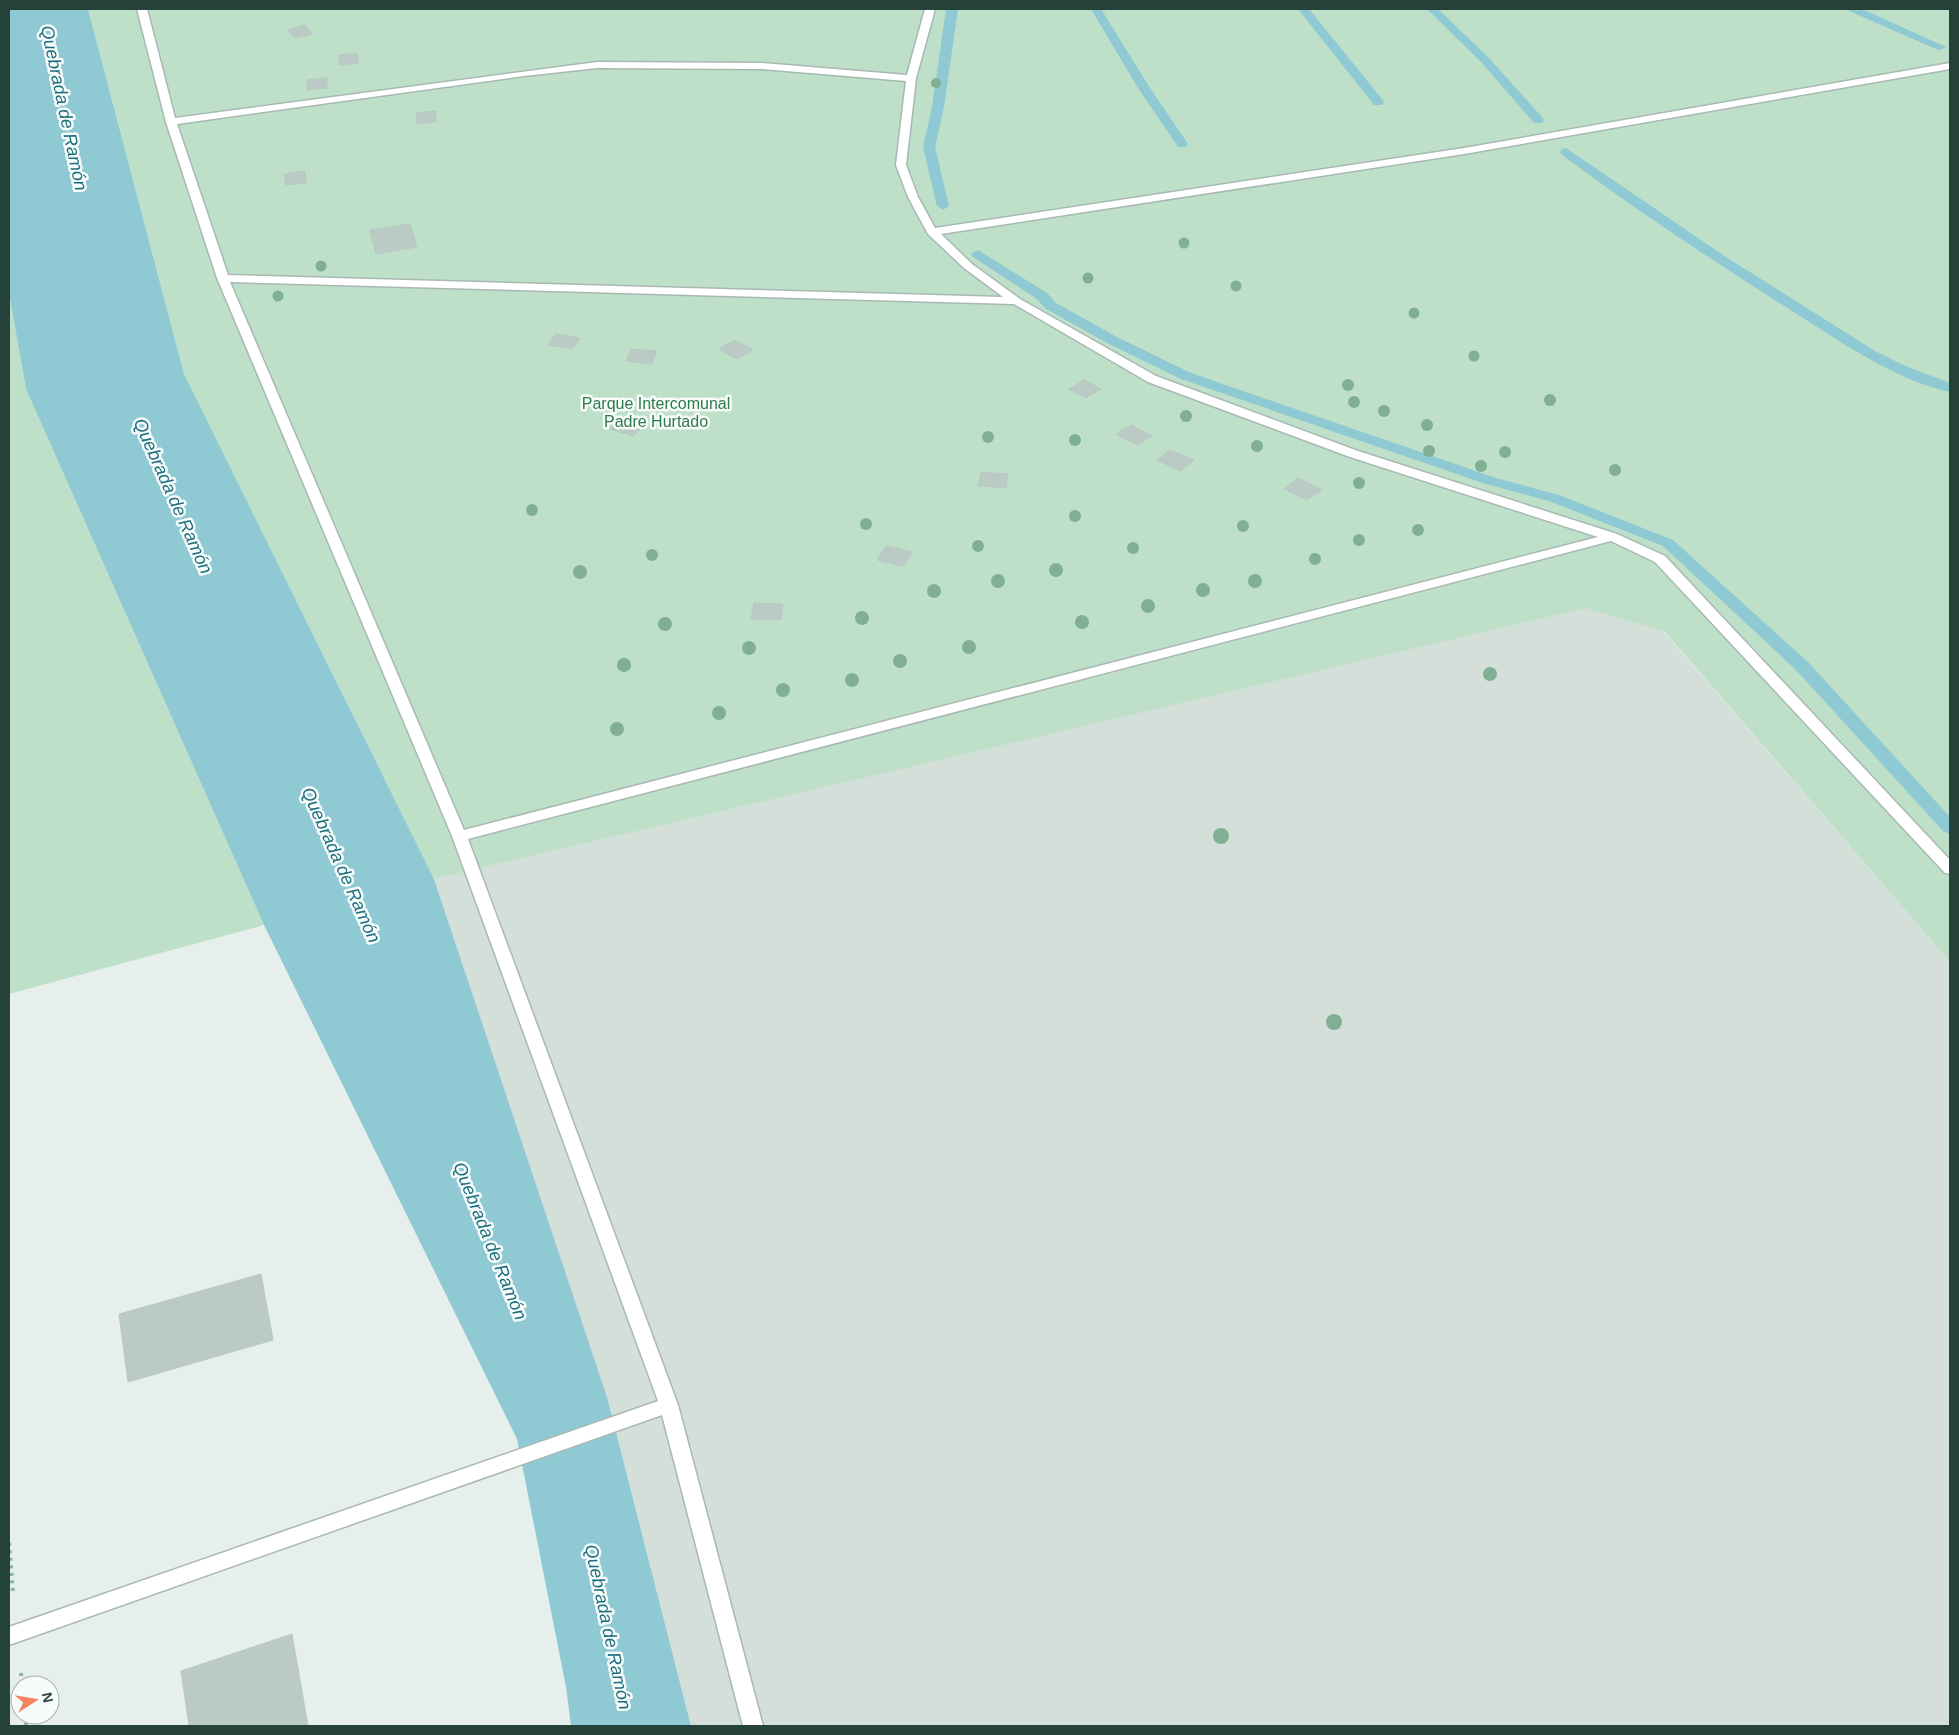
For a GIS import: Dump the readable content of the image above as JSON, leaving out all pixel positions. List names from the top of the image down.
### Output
{
  "water": ["Quebrada de Ramón"],
  "parks": ["Parque Intercomunal Padre Hurtado"],
  "north": "right"
}
